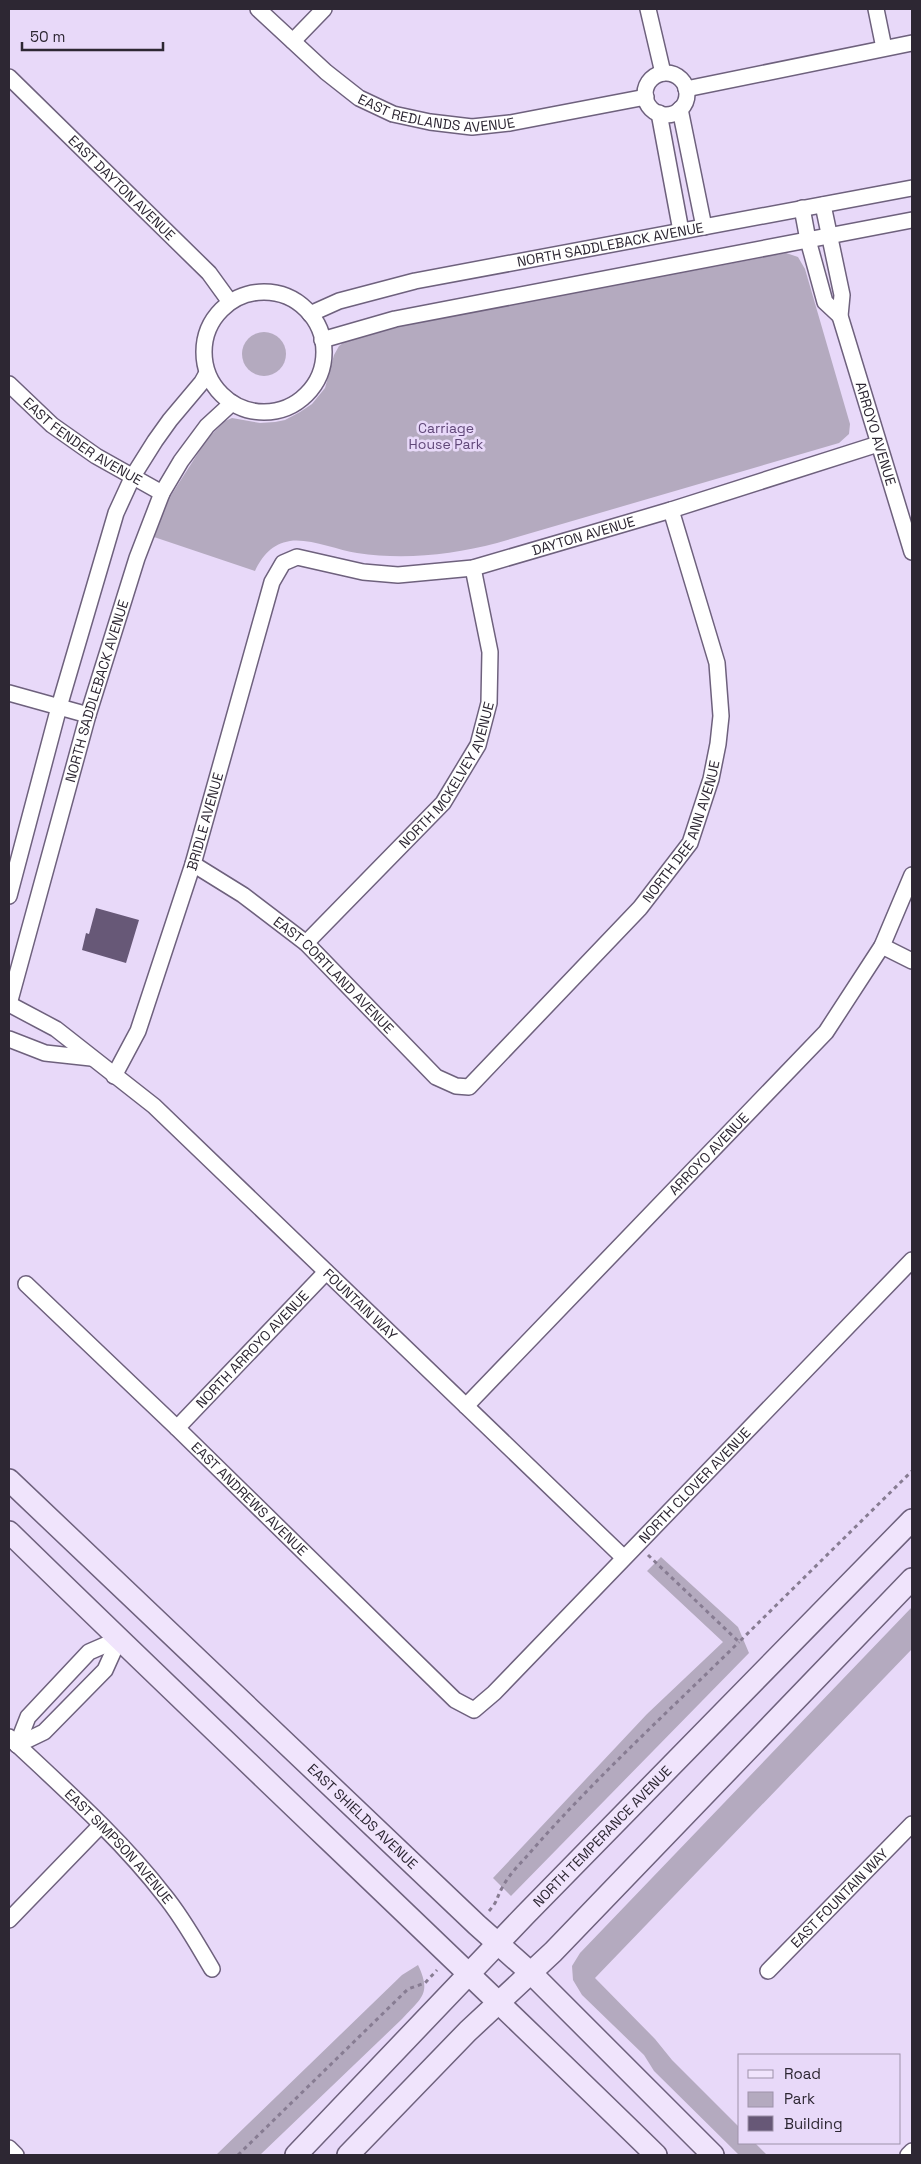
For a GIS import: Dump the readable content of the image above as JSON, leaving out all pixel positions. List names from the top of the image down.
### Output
{
  "streets": {
    "main road": ["EAST SHIELDS AVENUE", "NORTH TEMPERANCE AVENUE"],
    "street": [
      "EAST REDLANDS AVENUE",
      "EAST DAYTON AVENUE",
      "NORTH SADDLEBACK AVENUE",
      "ARROYO AVENUE",
      "EAST FENDER AVENUE",
      "DAYTON AVENUE",
      "NORTH MCKELVEY AVENUE",
      "BRIDLE AVENUE",
      "NORTH DEE ANN AVENUE",
      "EAST CORTLAND AVENUE",
      "FOUNTAIN WAY",
      "NORTH ARROYO AVENUE",
      "NORTH CLOVER AVENUE",
      "EAST ANDREWS AVENUE",
      "EAST SIMPSON AVENUE",
      "EAST FOUNTAIN WAY"
    ]
  },
  "crossings": [
    ["EAST DAYTON AVENUE", "NORTH SADDLEBACK AVENUE"],
    ["NORTH SADDLEBACK AVENUE", "ARROYO AVENUE"],
    ["NORTH SADDLEBACK AVENUE", "EAST FENDER AVENUE"],
    ["NORTH SADDLEBACK AVENUE", "FOUNTAIN WAY"],
    ["ARROYO AVENUE", "DAYTON AVENUE"],
    ["ARROYO AVENUE", "FOUNTAIN WAY"],
    ["DAYTON AVENUE", "NORTH MCKELVEY AVENUE"],
    ["DAYTON AVENUE", "BRIDLE AVENUE"],
    ["DAYTON AVENUE", "NORTH DEE ANN AVENUE"],
    ["NORTH MCKELVEY AVENUE", "EAST CORTLAND AVENUE"],
    ["BRIDLE AVENUE", "EAST CORTLAND AVENUE"],
    ["BRIDLE AVENUE", "FOUNTAIN WAY"],
    ["NORTH DEE ANN AVENUE", "EAST CORTLAND AVENUE"],
    ["FOUNTAIN WAY", "NORTH ARROYO AVENUE"],
    ["FOUNTAIN WAY", "NORTH CLOVER AVENUE"],
    ["NORTH ARROYO AVENUE", "EAST ANDREWS AVENUE"],
    ["NORTH CLOVER AVENUE", "EAST ANDREWS AVENUE"],
    ["EAST SHIELDS AVENUE", "NORTH TEMPERANCE AVENUE"]
  ],
  "parks": ["Carriage House Park"],
  "legend": ["Road", "Park", "Building"],
  "scale_bar": "50 m"
}
